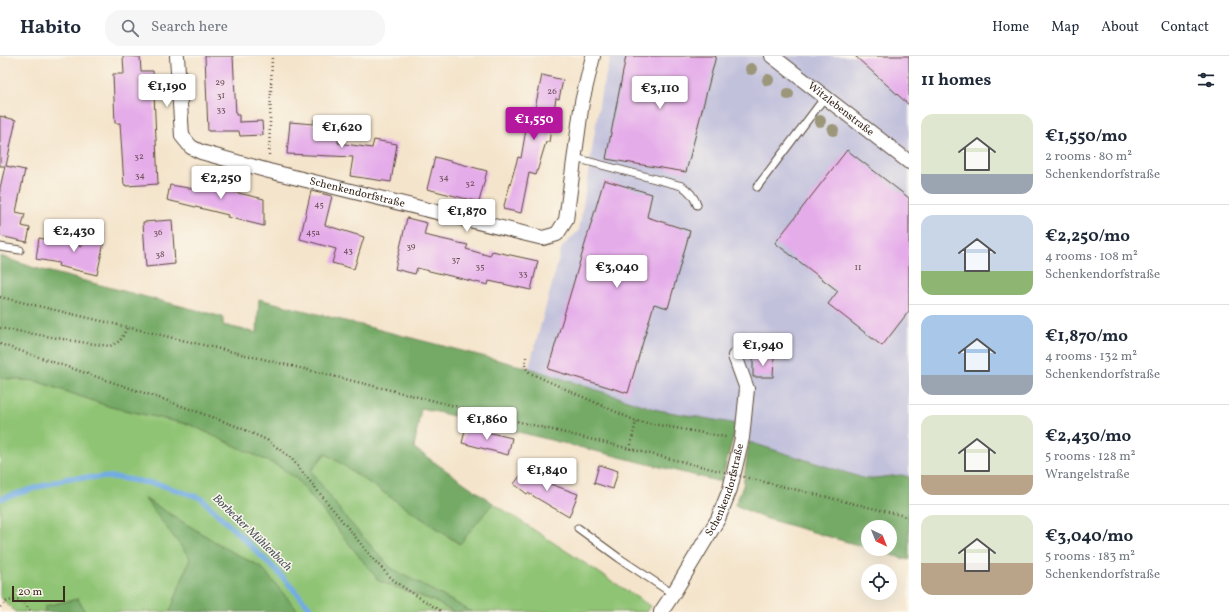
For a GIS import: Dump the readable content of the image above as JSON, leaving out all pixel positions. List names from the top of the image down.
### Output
{
  "streets": {
    "street": ["Witzlebenstraße", "Schenkendorfstraße"]
  },
  "water": ["Borbecker Mühlenbach"],
  "house_numbers": [
    "29",
    "26",
    "31",
    "33",
    "32",
    "34",
    "34",
    "32",
    "45",
    "36",
    "45a",
    "39",
    "43",
    "38",
    "37",
    "35",
    "11",
    "33"
  ],
  "scale_bar": "20 m",
  "north": "bottom right",
  "page": {
    "header": "Habito",
    "search": "Search here",
    "nav": [
      "Home",
      "Map",
      "About",
      "Contact"
    ],
    "heading": "11 homes",
    "price": [
      "€1,190",
      "€3,110",
      "€1,550",
      "€1,620",
      "€2,250",
      "€1,870",
      "€2,430",
      "€3,040",
      "€1,940",
      "€1,860",
      "€1,840"
    ],
    "list": [
      {
        "name": "€1,550/mo",
        "note": "2 rooms · 80 m² · Schenkendorfstraße"
      },
      {
        "name": "€2,250/mo",
        "note": "4 rooms · 108 m² · Schenkendorfstraße"
      },
      {
        "name": "€1,870/mo",
        "note": "4 rooms · 132 m² · Schenkendorfstraße"
      },
      {
        "name": "€2,430/mo",
        "note": "5 rooms · 128 m² · Wrangelstraße"
      },
      {
        "name": "€3,040/mo",
        "note": "5 rooms · 183 m² · Schenkendorfstraße"
      }
    ],
    "scale": "20 m"
  }
}
